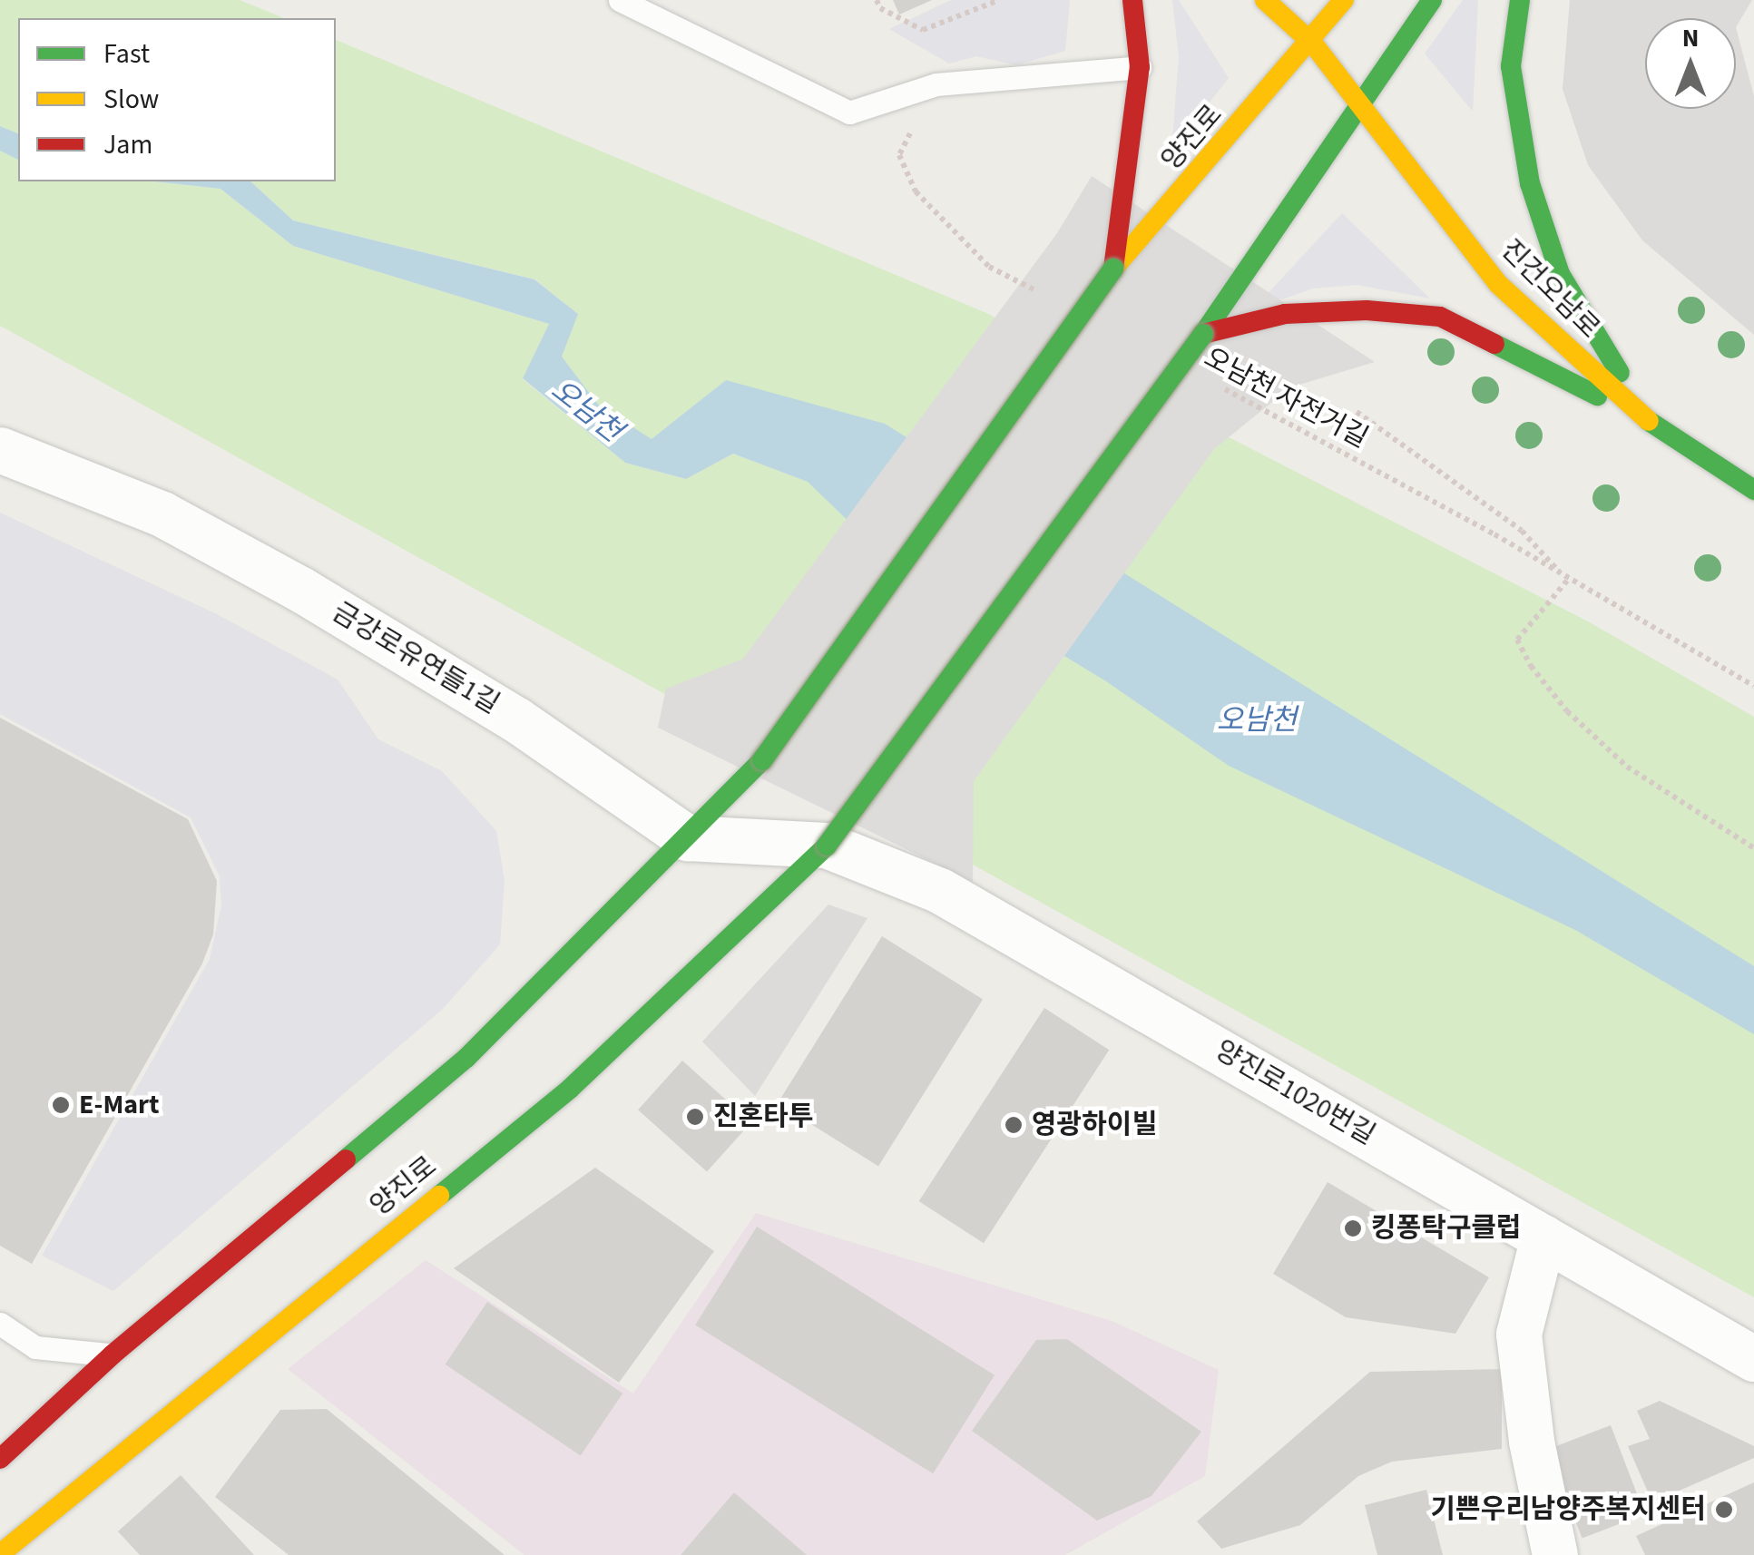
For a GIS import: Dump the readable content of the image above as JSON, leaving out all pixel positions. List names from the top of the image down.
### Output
{
  "streets": {
    "main road": ["양진로", "진건오남로"],
    "street": ["금강로유연들1길", "양진로1020번길"],
    "path": ["오남천 자전거길"]
  },
  "crossings": [
    ["양진로", "진건오남로"],
    ["양진로", "금강로유연들1길"],
    ["양진로", "양진로1020번길"]
  ],
  "water": ["오남천"],
  "places": [
    "E-Mart",
    "진혼타투",
    "영광하이빌",
    "킹퐁탁구클럽",
    "기쁜우리남양주복지센터"
  ],
  "legend": ["Fast", "Slow", "Jam"],
  "north": "top"
}
